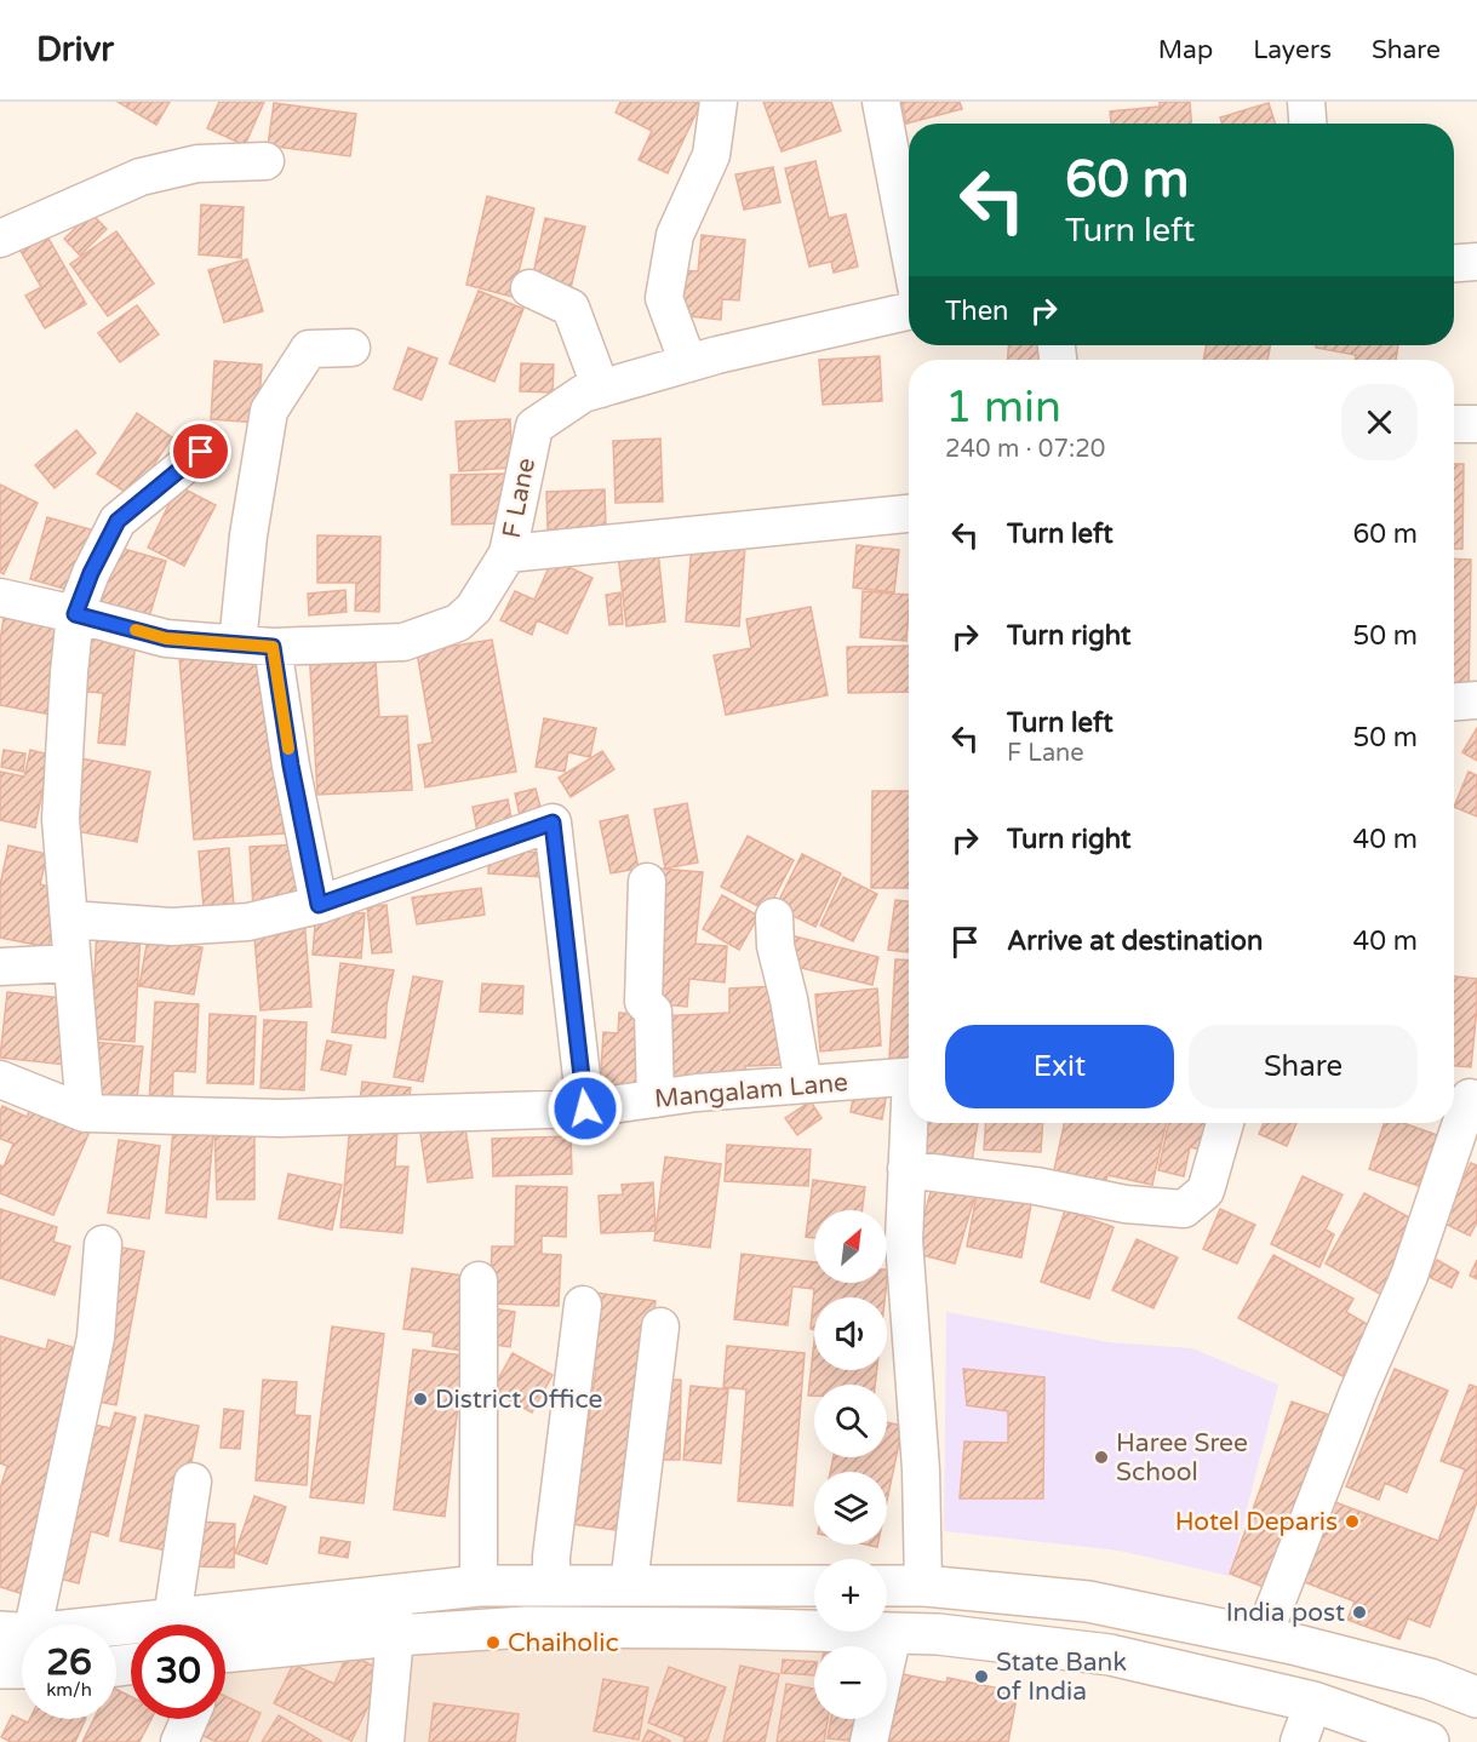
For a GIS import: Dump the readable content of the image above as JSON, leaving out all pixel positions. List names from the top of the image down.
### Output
{
  "streets": {
    "street": ["F Lane", "Mangalam Lane"]
  },
  "places": [
    "District Office",
    "Haree Sree School",
    "Hotel Deparis",
    "India post",
    "Chaiholic",
    "State Bank of India"
  ],
  "north": "top right",
  "page": {
    "header": "Drivr",
    "nav": ["Map", "Layers", "Share"],
    "turn": ["60 m", "Turn left"],
    "then": "Then",
    "heading": ["1 min", "240 m · 07:20"],
    "list": [
      {
        "name": "Turn left",
        "value": "60 m"
      },
      {
        "name": "Turn right",
        "value": "50 m"
      },
      {
        "name": "Turn left",
        "note": "F Lane",
        "value": "50 m"
      },
      {
        "name": "Turn right",
        "value": "40 m"
      },
      {
        "name": "Arrive at destination",
        "value": "40 m"
      }
    ],
    "buttons": ["Exit", "Share"],
    "map_buttons": ["+", "−"],
    "speed": "26 km/h",
    "limit": "30"
  }
}
